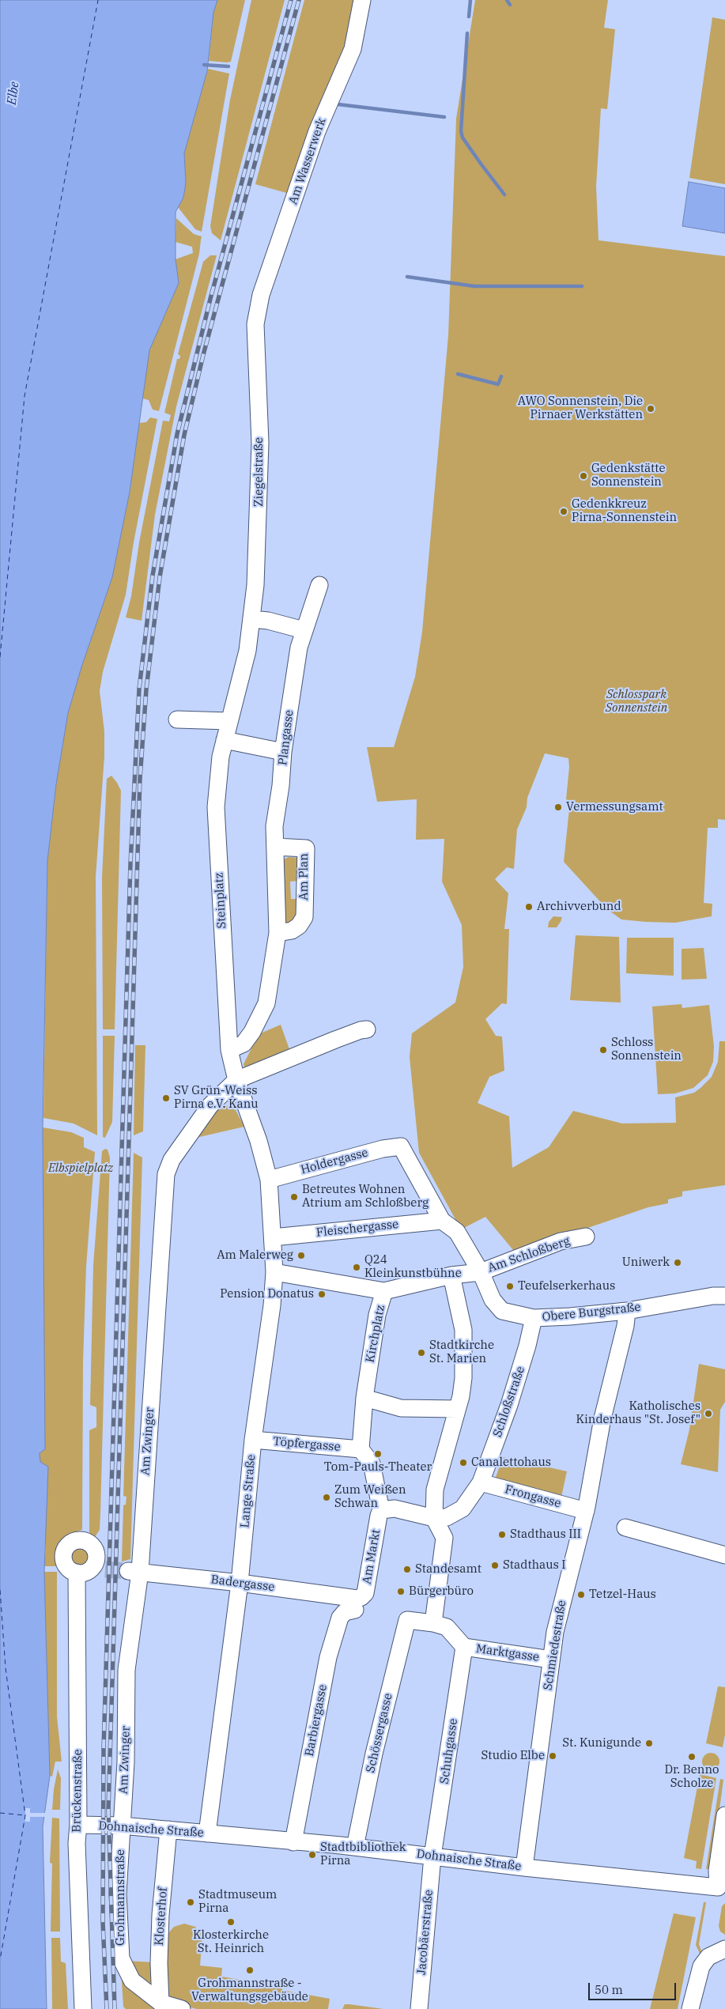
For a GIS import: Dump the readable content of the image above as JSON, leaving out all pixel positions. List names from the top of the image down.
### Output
{
  "streets": {
    "street": [
      "Am Wasserwerk",
      "Ziegelstraße",
      "Plangasse",
      "Am Plan",
      "Steinplatz",
      "Holdergasse",
      "Fleischergasse",
      "Am Schloßberg",
      "Obere Burgstraße",
      "Kirchplatz",
      "Schloßstraße",
      "Am Zwinger",
      "Töpfergasse",
      "Lange Straße",
      "Frongasse",
      "Am Markt",
      "Badergasse",
      "Schmiedestraße",
      "Marktgasse",
      "Barbiergasse",
      "Schössergasse",
      "Schuhgasse",
      "Brückenstraße",
      "Dohnaische Straße",
      "Grohmannstraße",
      "Klosterhof",
      "Jacobäerstraße"
    ]
  },
  "crossings": [
    ["Am Wasserwerk", "Ziegelstraße"],
    ["Ziegelstraße", "Steinplatz"],
    ["Plangasse", "Am Plan"],
    ["Steinplatz", "Am Zwinger"],
    ["Steinplatz", "Lange Straße"],
    ["Holdergasse", "Am Schloßberg"],
    ["Holdergasse", "Lange Straße"],
    ["Fleischergasse", "Am Schloßberg"],
    ["Fleischergasse", "Lange Straße"],
    ["Am Schloßberg", "Obere Burgstraße"],
    ["Am Schloßberg", "Kirchplatz"],
    ["Obere Burgstraße", "Kirchplatz"],
    ["Obere Burgstraße", "Schloßstraße"],
    ["Obere Burgstraße", "Schmiedestraße"],
    ["Kirchplatz", "Töpfergasse"],
    ["Kirchplatz", "Am Markt"],
    ["Schloßstraße", "Frongasse"],
    ["Am Zwinger", "Badergasse"],
    ["Am Zwinger", "Dohnaische Straße"],
    ["Am Zwinger", "Grohmannstraße"],
    ["Töpfergasse", "Lange Straße"],
    ["Töpfergasse", "Am Markt"],
    ["Lange Straße", "Badergasse"],
    ["Lange Straße", "Dohnaische Straße"],
    ["Frongasse", "Schmiedestraße"],
    ["Am Markt", "Badergasse"],
    ["Am Markt", "Barbiergasse"],
    ["Badergasse", "Barbiergasse"],
    ["Schmiedestraße", "Marktgasse"],
    ["Schmiedestraße", "Dohnaische Straße"],
    ["Marktgasse", "Schuhgasse"],
    ["Barbiergasse", "Dohnaische Straße"],
    ["Schössergasse", "Dohnaische Straße"],
    ["Schuhgasse", "Dohnaische Straße"],
    ["Schuhgasse", "Jacobäerstraße"],
    ["Brückenstraße", "Dohnaische Straße"],
    ["Dohnaische Straße", "Grohmannstraße"],
    ["Dohnaische Straße", "Klosterhof"],
    ["Dohnaische Straße", "Jacobäerstraße"],
    ["Grohmannstraße", "Klosterhof"]
  ],
  "water": ["Elbe"],
  "parks": ["Schlosspark Sonnenstein", "Elbspielplatz"],
  "places": [
    "AWO Sonnenstein, Die Pirnaer Werkstätten",
    "Gedenkstätte Sonnenstein",
    "Gedenkkreuz Pirna-Sonnenstein",
    "Vermessungsamt",
    "Archivverbund",
    "Schloss Sonnenstein",
    "SV Grün-Weiss Pirna e.V. Kanu",
    "Betreutes Wohnen Atrium am Schloßberg",
    "Am Malerweg",
    "Uniwerk",
    "Q24 Kleinkunstbühne",
    "Teufelserkerhaus",
    "Pension Donatus",
    "Stadtkirche St. Marien",
    "Katholisches Kinderhaus \"St. Josef\"",
    "Tom-Pauls-Theater",
    "Canalettohaus",
    "Zum Weißen Schwan",
    "Stadthaus III",
    "Stadthaus I",
    "Standesamt",
    "Bürgerbüro",
    "Tetzel-Haus",
    "St. Kunigunde",
    "Studio Elbe",
    "Dr. Benno Scholze",
    "Stadtbibliothek Pirna",
    "Stadtmuseum Pirna",
    "Klosterkirche St. Heinrich",
    "Grohmannstraße - Verwaltungsgebäude"
  ],
  "scale_bar": "50 m"
}
